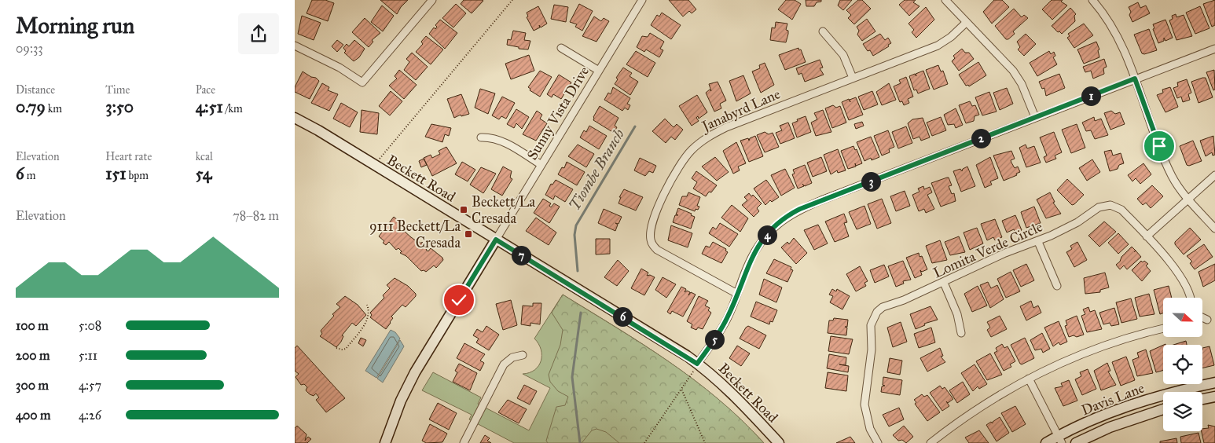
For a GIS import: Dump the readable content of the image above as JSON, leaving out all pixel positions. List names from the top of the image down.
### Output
{
  "streets": {
    "street": [
      "Janabyrd Lane",
      "Sunny Vista Drive",
      "Beckett Road",
      "Lomita Verde Circle",
      "Davis Lane"
    ]
  },
  "crossings": [
    ["Sunny Vista Drive", "Beckett Road"]
  ],
  "water": ["Tiombe Branch"],
  "places": {
    "transit": ["Beckett/La Cresada", "9111 Beckett/La Cresada"]
  },
  "north": "right",
  "page": {
    "heading": ["Morning run", "09:33"],
    "stats": [
      ["Distance", "0.79 km"],
      ["Time", "3:50"],
      ["Pace", "4:51 /km"],
      ["Elevation", "6 m"],
      ["Heart rate", "151 bpm"],
      ["kcal", "54"]
    ],
    "pins": [
      "1",
      "2",
      "3",
      "4",
      "7",
      "6",
      "5"
    ],
    "chart": ["Elevation", "78–82 m"],
    "list": [
      {
        "name": "100 m",
        "note": "5:08"
      },
      {
        "name": "200 m",
        "note": "5:11"
      },
      {
        "name": "300 m",
        "note": "4:57"
      },
      {
        "name": "400 m",
        "note": "4:26"
      }
    ]
  }
}
